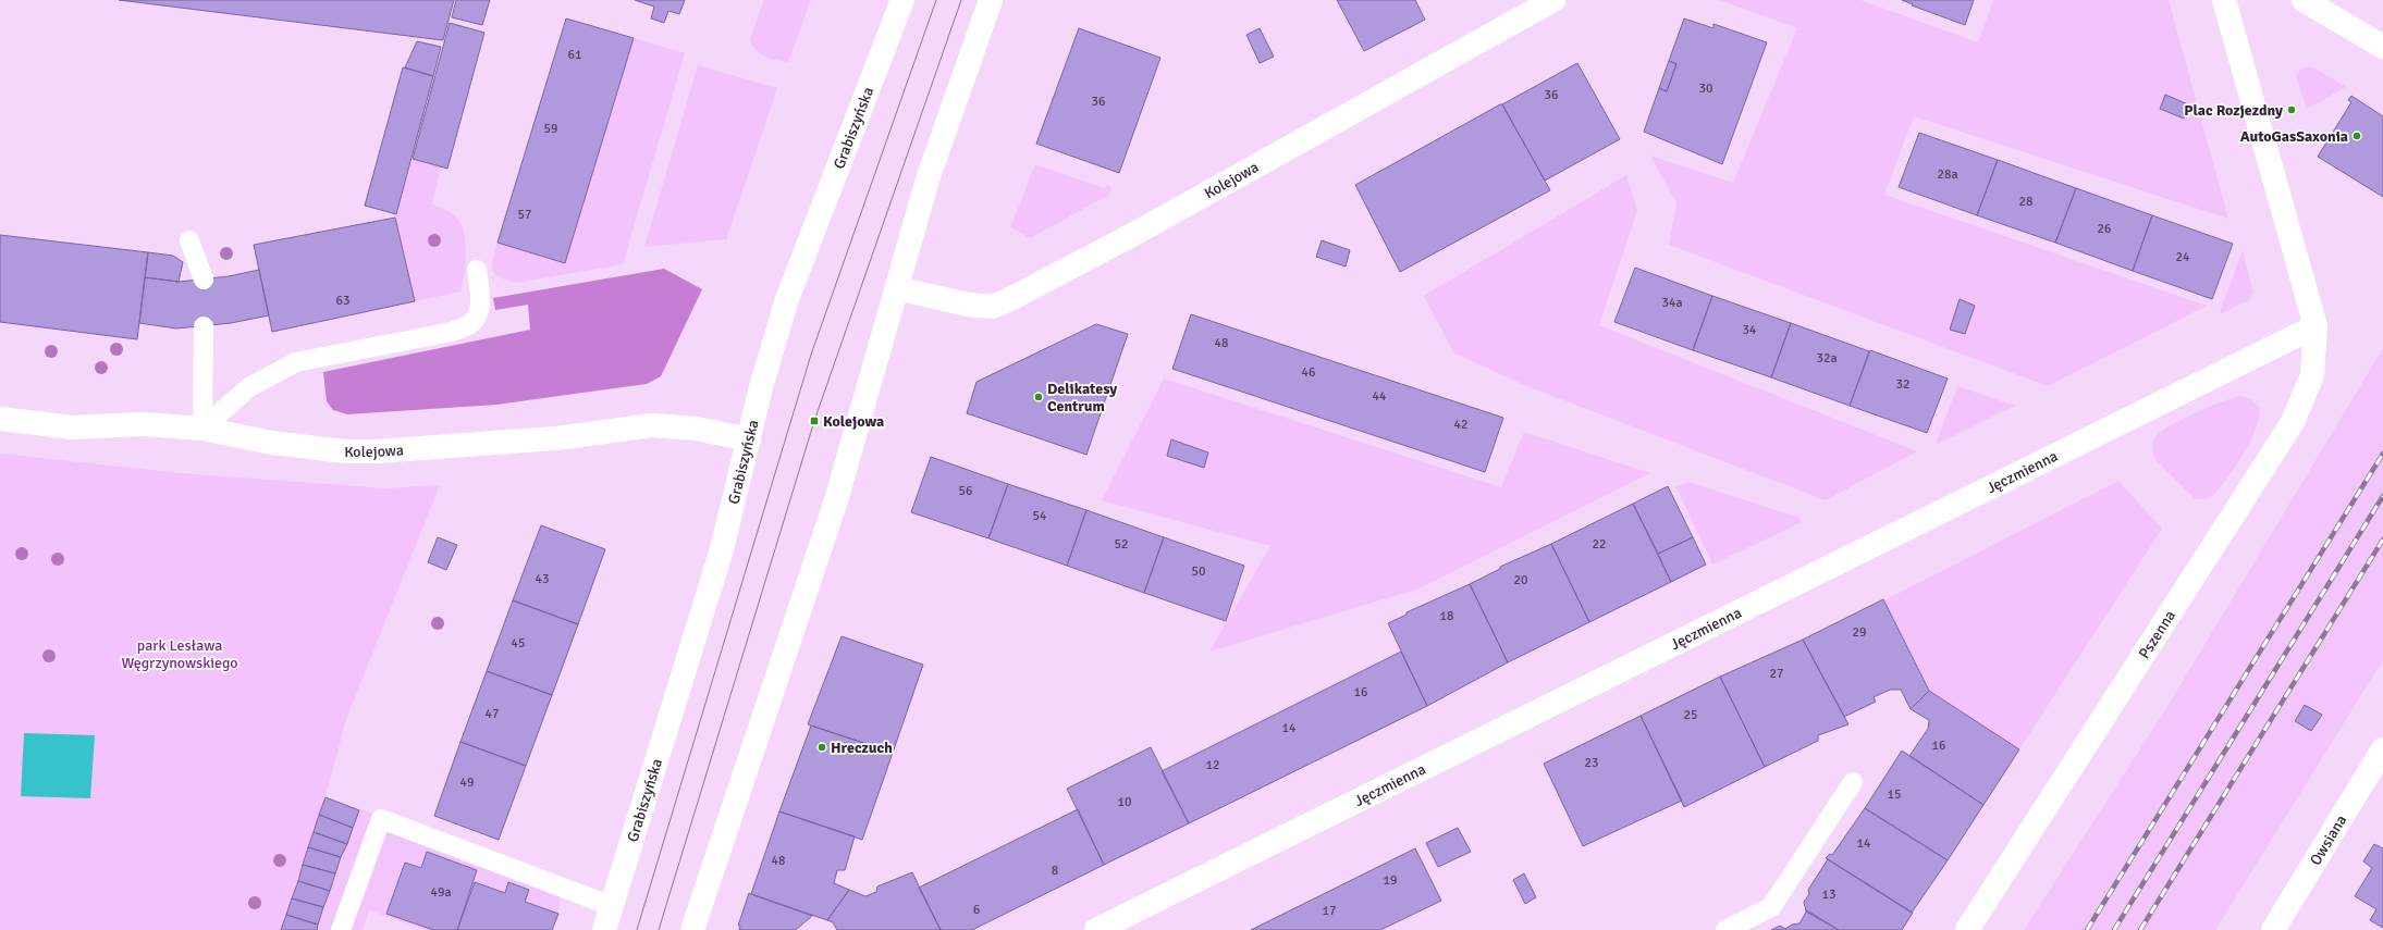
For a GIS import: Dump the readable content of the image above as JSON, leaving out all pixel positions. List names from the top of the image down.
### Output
{
  "streets": {
    "street": [
      "Grabiszyńska",
      "Kolejowa",
      "Jęczmienna",
      "Pszenna",
      "Owsiana"
    ]
  },
  "crossings": [
    ["Grabiszyńska", "Kolejowa"],
    ["Jęczmienna", "Pszenna"]
  ],
  "parks": ["park Lesława Węgrzynowskiego"],
  "places": {
    "other": [
      "Plac Rozjezdny",
      "AutoGasSaxonia",
      "Delikatesy Centrum",
      "Hreczuch"
    ],
    "transit": ["Kolejowa"]
  },
  "house_numbers": [
    "61",
    "30",
    "36",
    "36",
    "59",
    "28a",
    "28",
    "57",
    "26",
    "24",
    "63",
    "34a",
    "34",
    "48",
    "32a",
    "46",
    "32",
    "44",
    "42",
    "56",
    "54",
    "52",
    "22",
    "50",
    "43",
    "20",
    "18",
    "29",
    "45",
    "27",
    "16",
    "47",
    "25",
    "14",
    "16",
    "23",
    "12",
    "49",
    "15",
    "10",
    "14",
    "48",
    "8",
    "19",
    "49a",
    "13",
    "6",
    "17"
  ]
}
